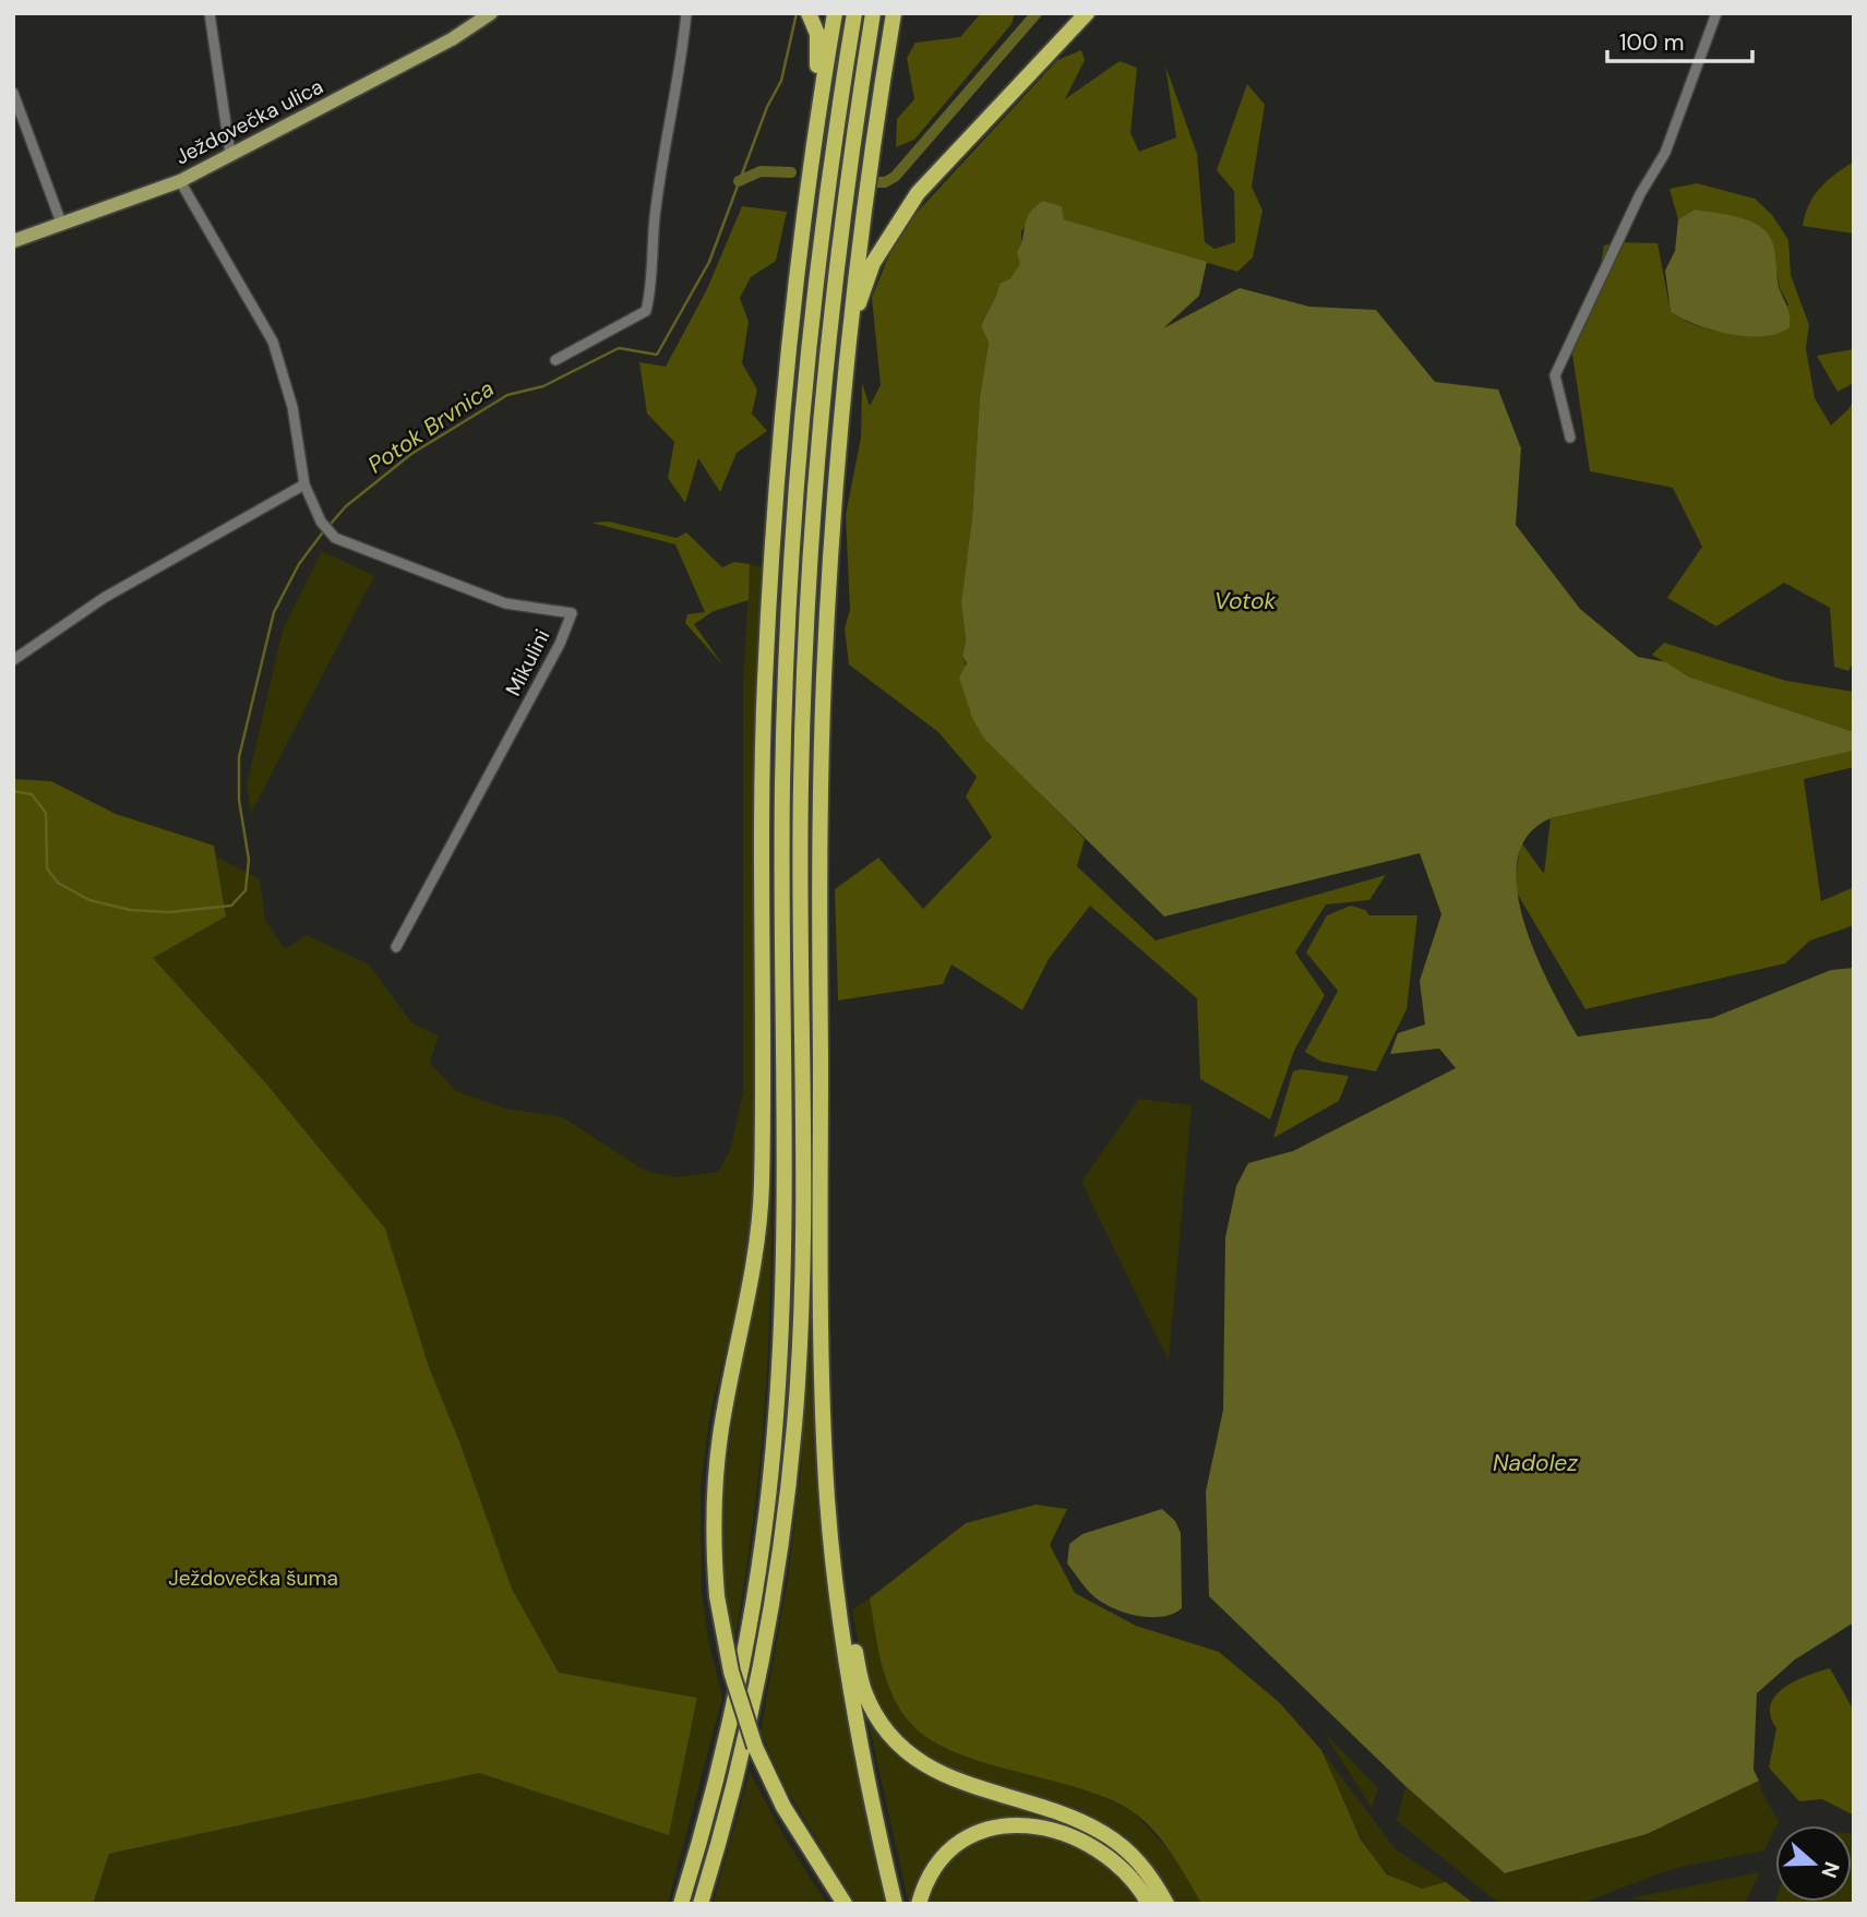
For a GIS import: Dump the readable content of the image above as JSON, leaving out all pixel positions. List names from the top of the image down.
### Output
{
  "streets": {
    "main road": ["Ježdovečka ulica"],
    "street": ["Mikulini"]
  },
  "water": ["Potok Brvnica", "Votok", "Nadolez"],
  "parks": ["Ježdovečka šuma"],
  "scale_bar": "100 m",
  "north": "right"
}
